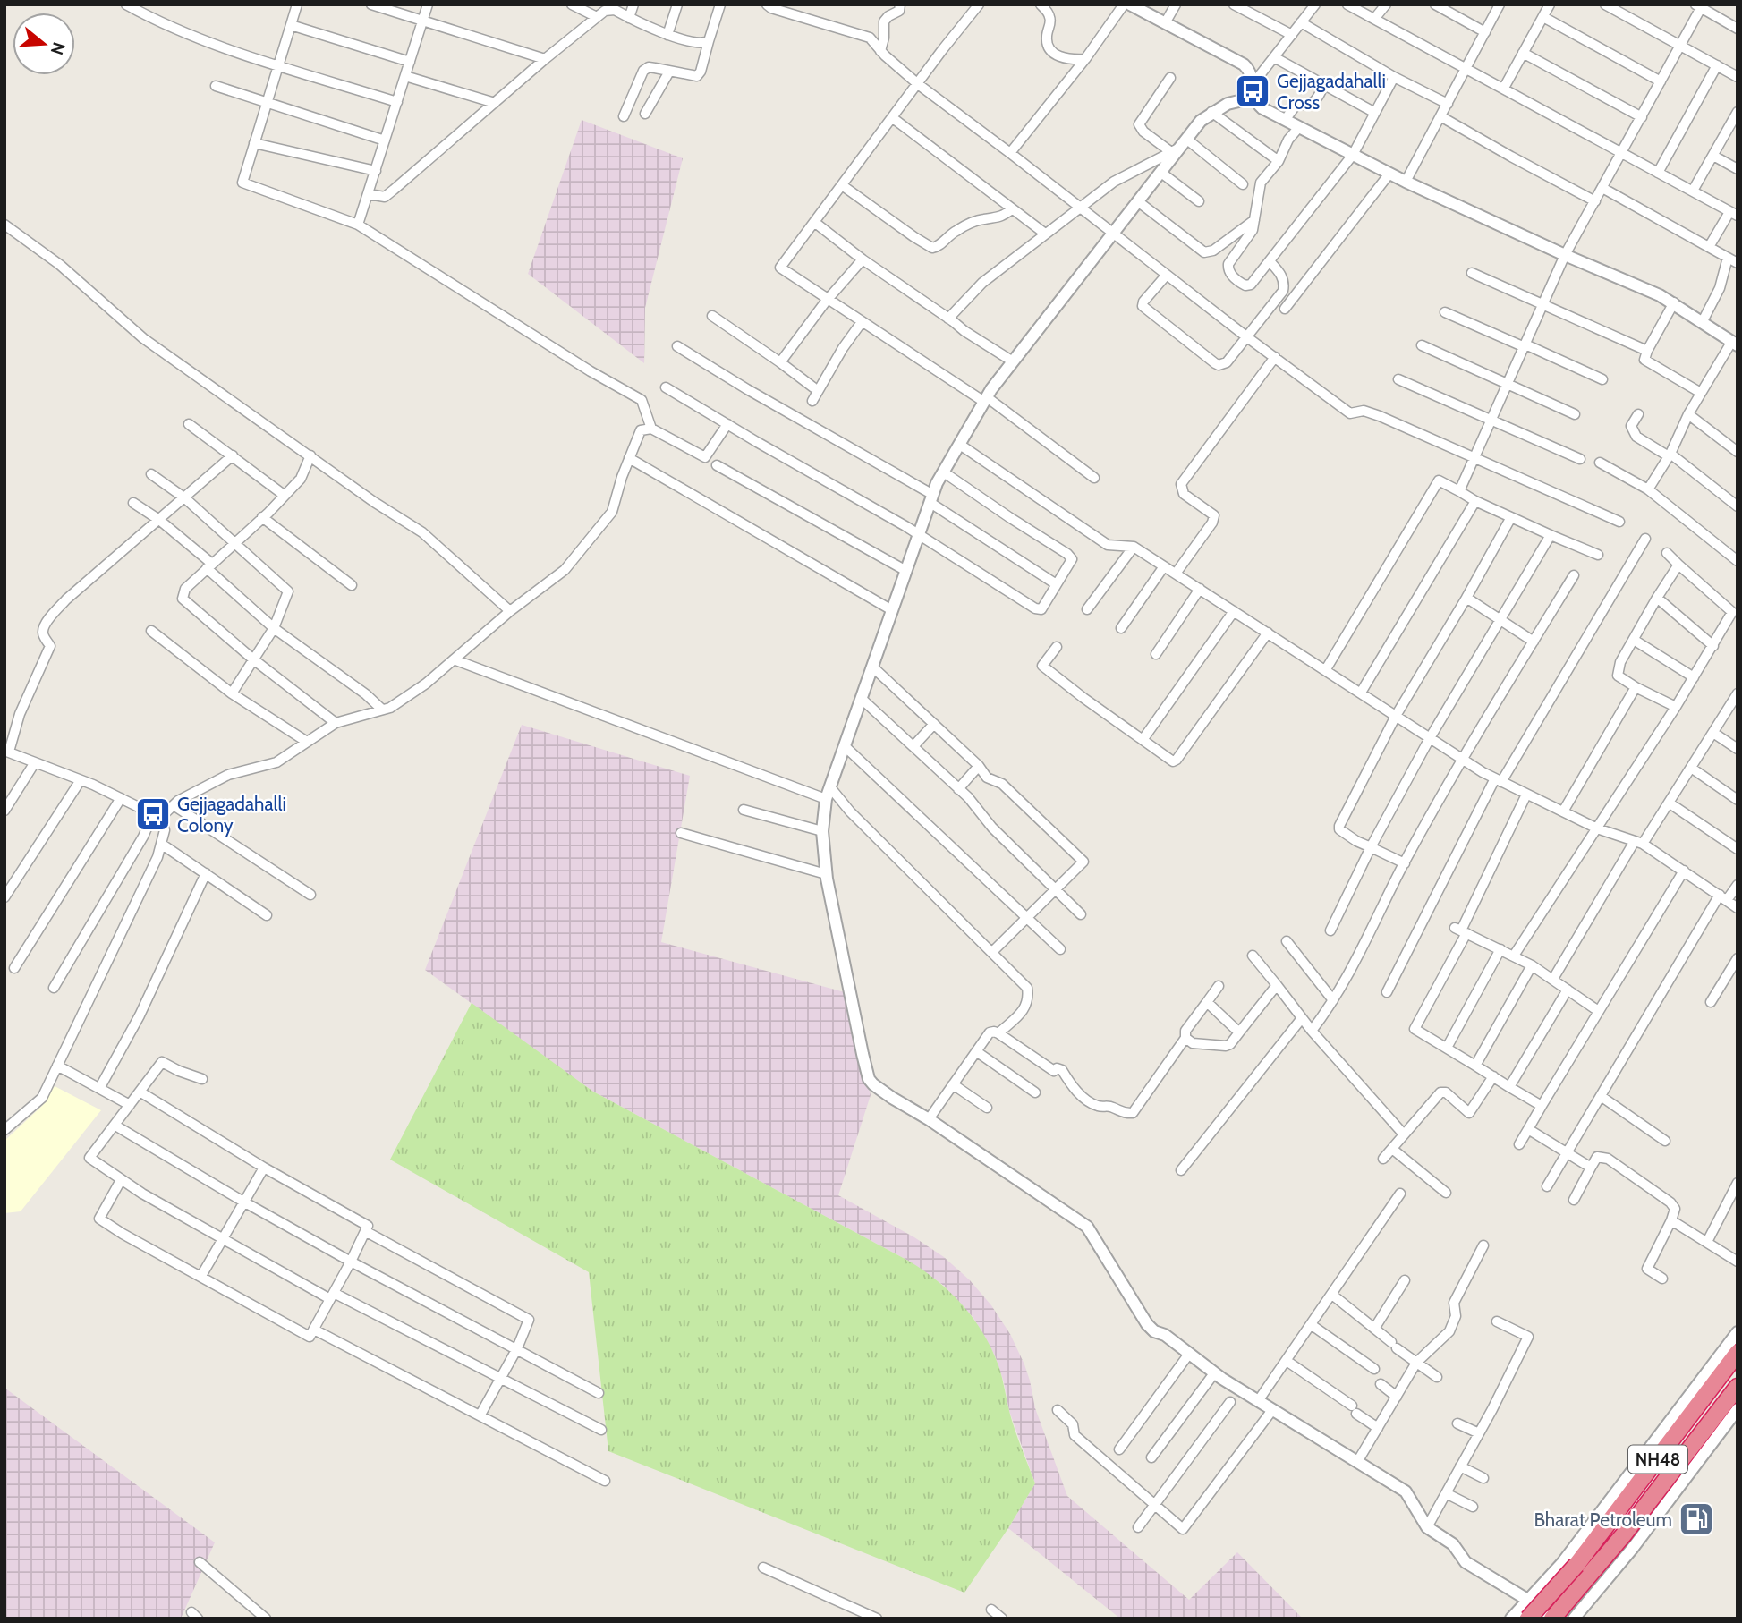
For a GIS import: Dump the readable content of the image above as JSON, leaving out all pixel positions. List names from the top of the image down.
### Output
{
  "streets": {
    "highway": ["NH48"]
  },
  "places": {
    "bus stop": ["Gejjagadahalli Cross", "Gejjagadahalli Colony"],
    "fuel station": ["Bharat Petroleum"]
  },
  "north": "right"
}
